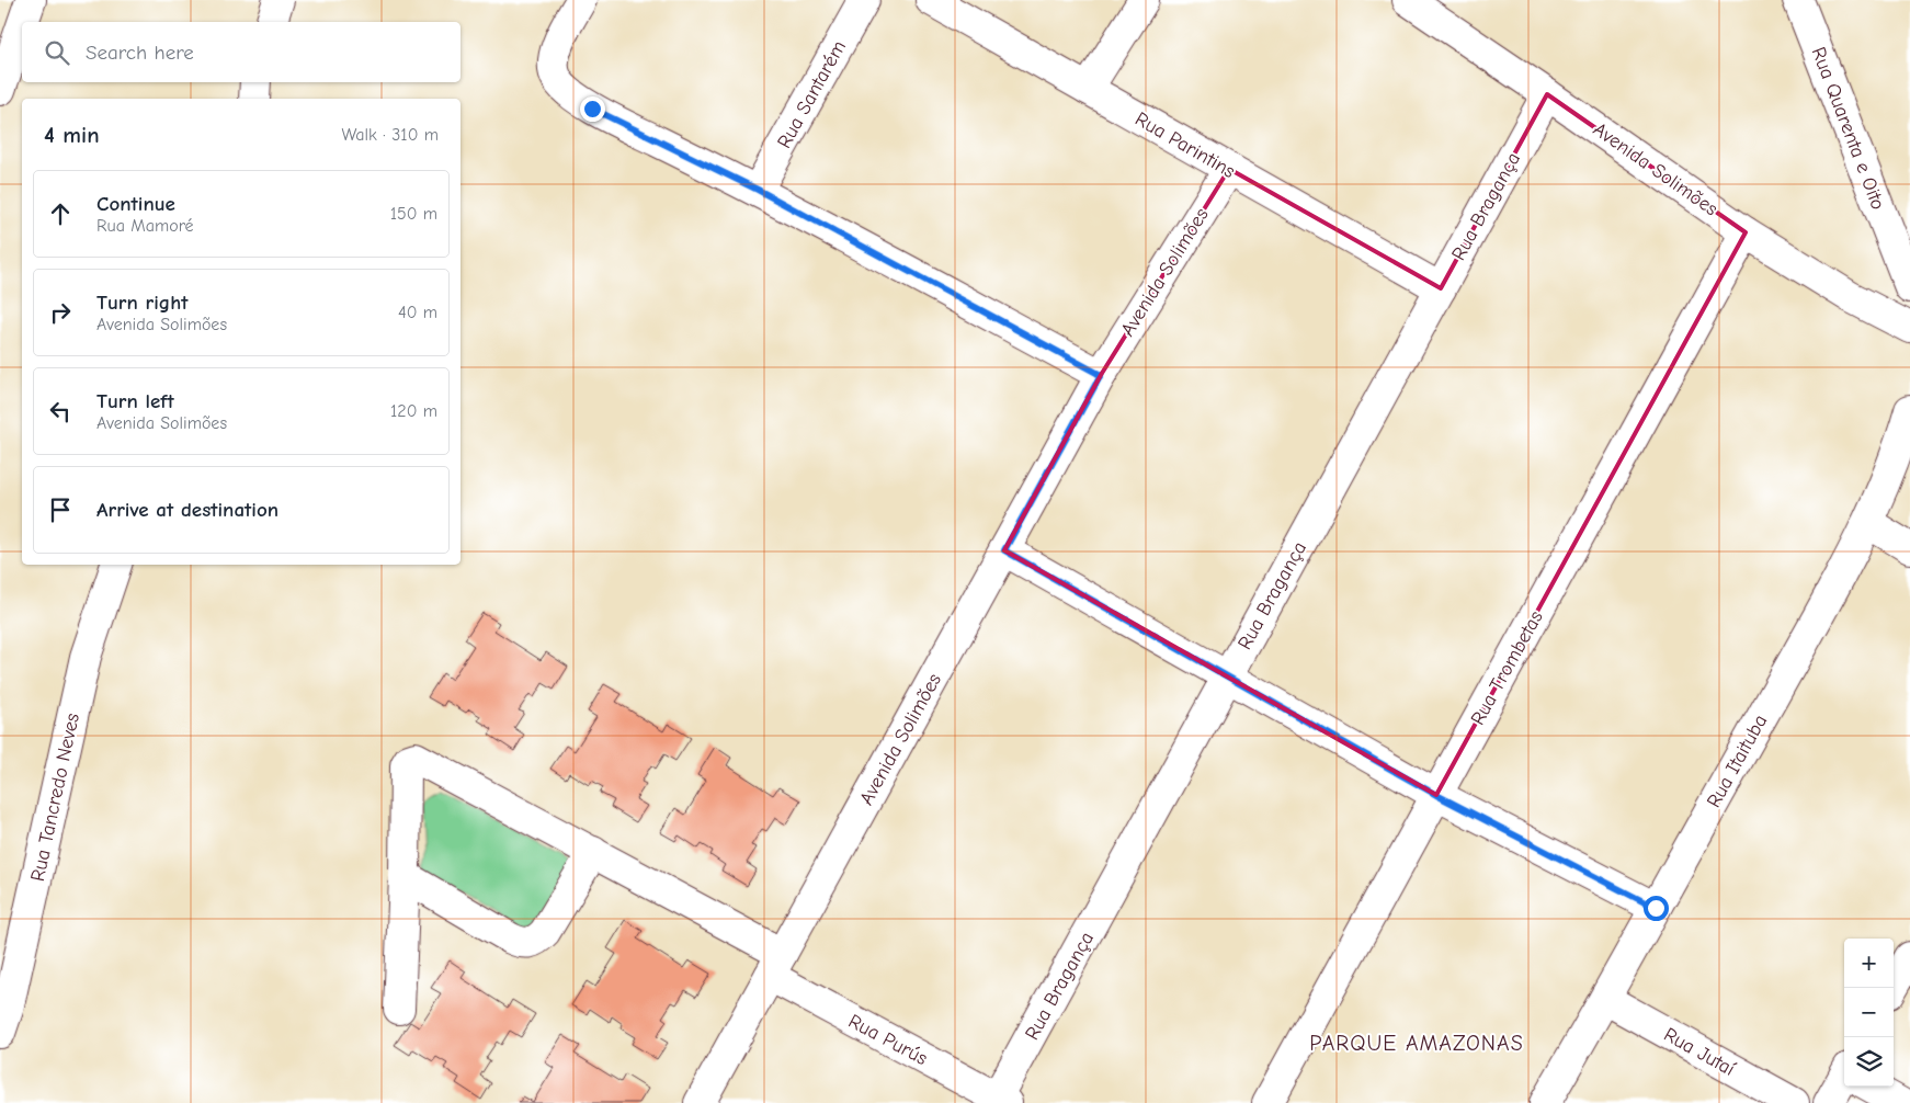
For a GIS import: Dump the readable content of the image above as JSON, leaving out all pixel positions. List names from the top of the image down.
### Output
{
  "streets": {
    "street": [
      "Rua Santarém",
      "Rua Quarenta e Oito",
      "Rua Parintins",
      "Avenida Solimões",
      "Rua Bragança",
      "Rua Trombetas",
      "Rua Itaituba",
      "Rua Tancredo Neves",
      "Rua Purús",
      "Rua Jutaí"
    ]
  },
  "crossings": [
    ["Rua Parintins", "Avenida Solimões"],
    ["Rua Parintins", "Rua Bragança"],
    ["Avenida Solimões", "Rua Bragança"],
    ["Avenida Solimões", "Rua Trombetas"],
    ["Avenida Solimões", "Rua Purús"],
    ["Rua Bragança", "Rua Purús"],
    ["Rua Itaituba", "Rua Jutaí"]
  ],
  "districts": ["PARQUE AMAZONAS"],
  "page": {
    "search": "Search here",
    "heading": ["4 min", "Walk · 310 m"],
    "list": [
      ["Continue", "Rua Mamoré", "150 m"],
      ["Turn right", "Avenida Solimões", "40 m"],
      ["Turn left", "Avenida Solimões", "120 m"],
      "Arrive at destination"
    ],
    "map_buttons": ["+", "−"]
  }
}
